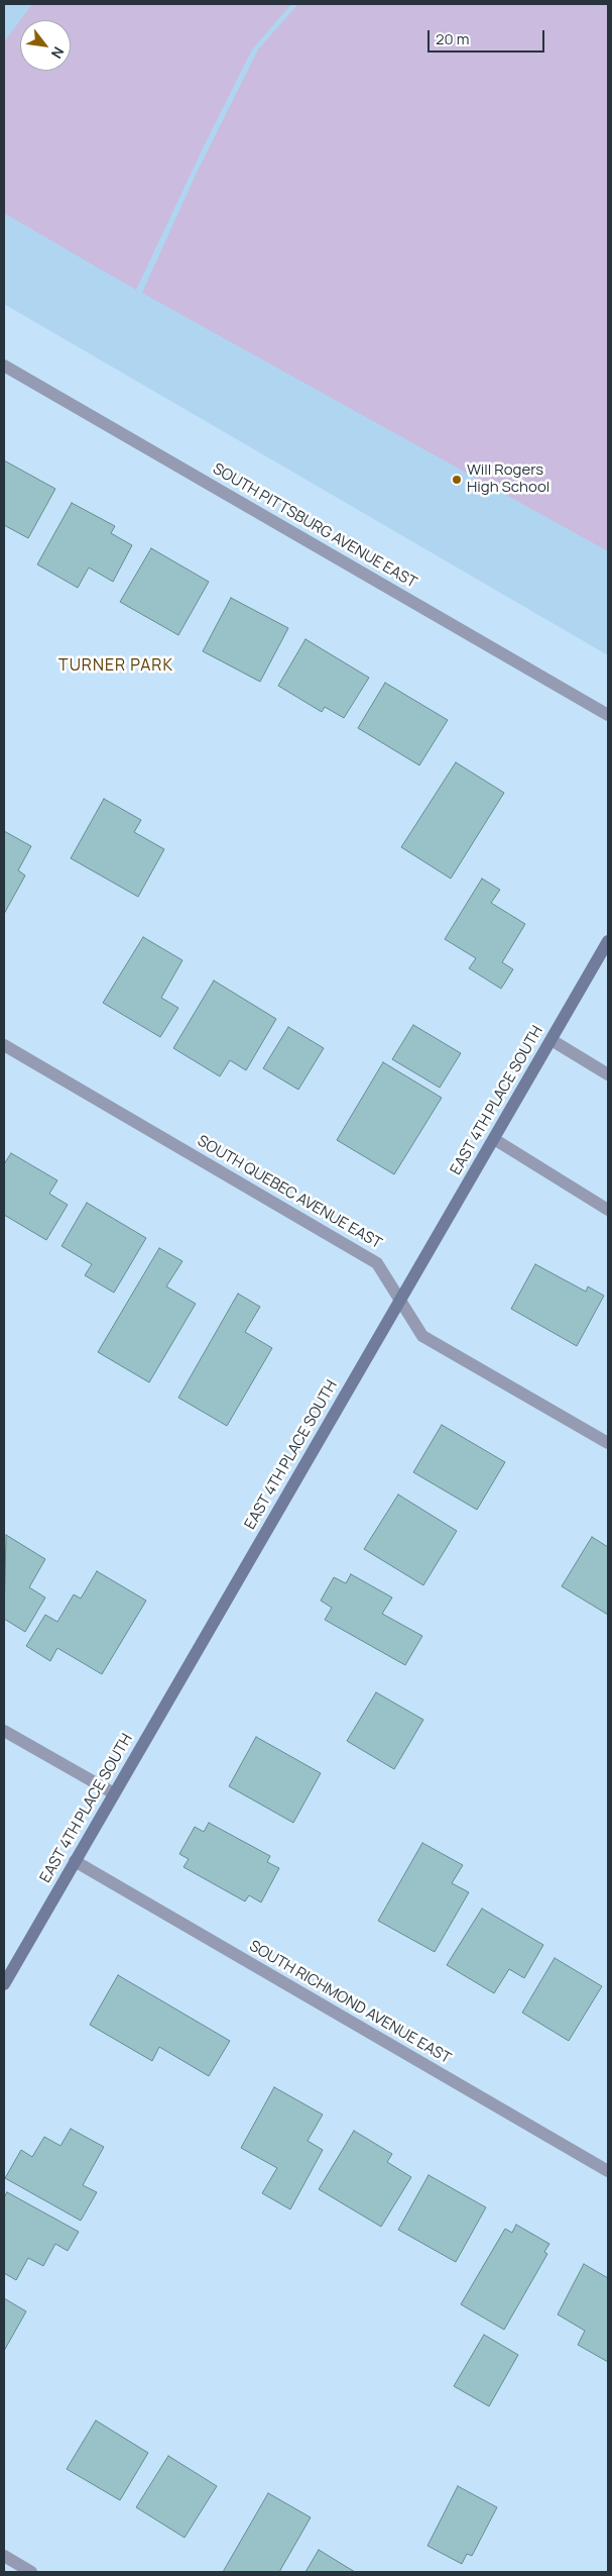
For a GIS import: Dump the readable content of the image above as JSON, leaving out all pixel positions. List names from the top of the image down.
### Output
{
  "streets": {
    "street": [
      "SOUTH PITTSBURG AVENUE EAST",
      "EAST 4TH PLACE SOUTH",
      "SOUTH QUEBEC AVENUE EAST",
      "SOUTH RICHMOND AVENUE EAST"
    ]
  },
  "crossings": [
    ["EAST 4TH PLACE SOUTH", "SOUTH QUEBEC AVENUE EAST"],
    ["EAST 4TH PLACE SOUTH", "SOUTH RICHMOND AVENUE EAST"]
  ],
  "districts": ["TURNER PARK"],
  "places": ["Will Rogers High School"],
  "scale_bar": "20 m",
  "north": "bottom right"
}
